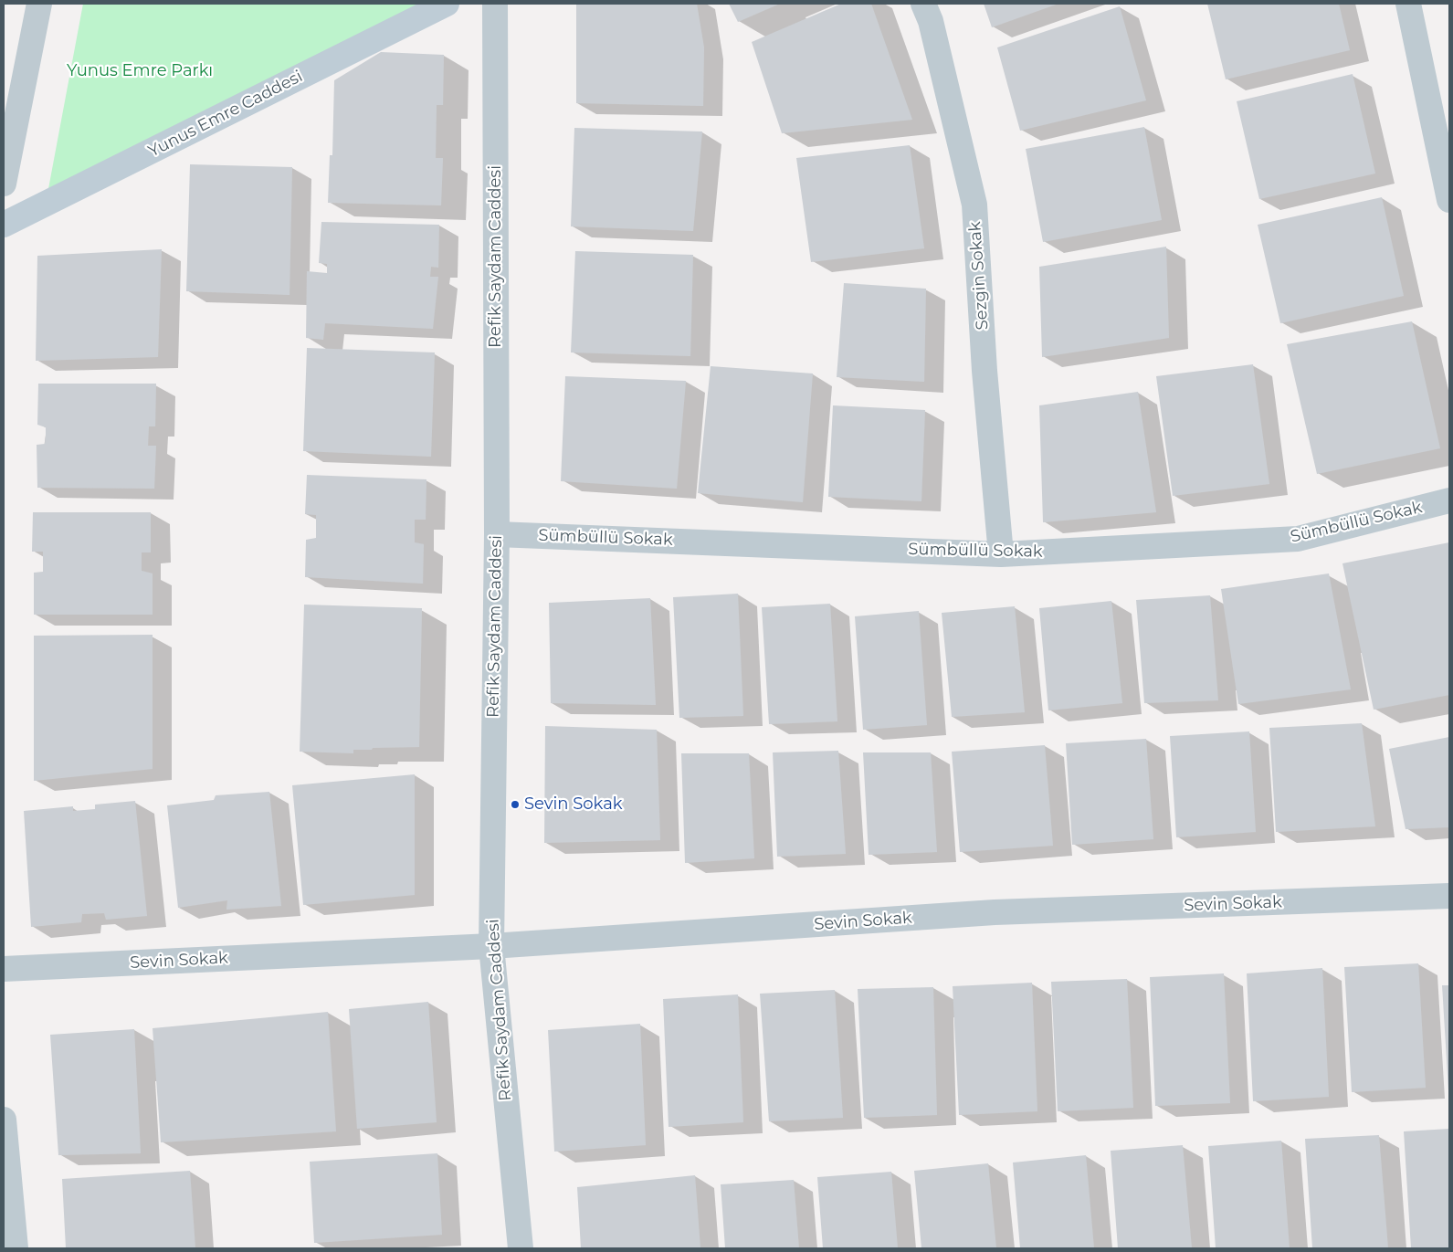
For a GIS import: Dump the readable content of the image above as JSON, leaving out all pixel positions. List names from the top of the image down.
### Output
{
  "streets": {
    "main road": ["Yunus Emre Caddesi"],
    "street": [
      "Refik Saydam Caddesi",
      "Sezgin Sokak",
      "Sümbüllü Sokak",
      "Sevin Sokak"
    ]
  },
  "crossings": [
    ["Refik Saydam Caddesi", "Sümbüllü Sokak"],
    ["Refik Saydam Caddesi", "Sevin Sokak"],
    ["Sezgin Sokak", "Sümbüllü Sokak"]
  ],
  "parks": ["Yunus Emre Parkı"],
  "places": ["Sevin Sokak"]
}
